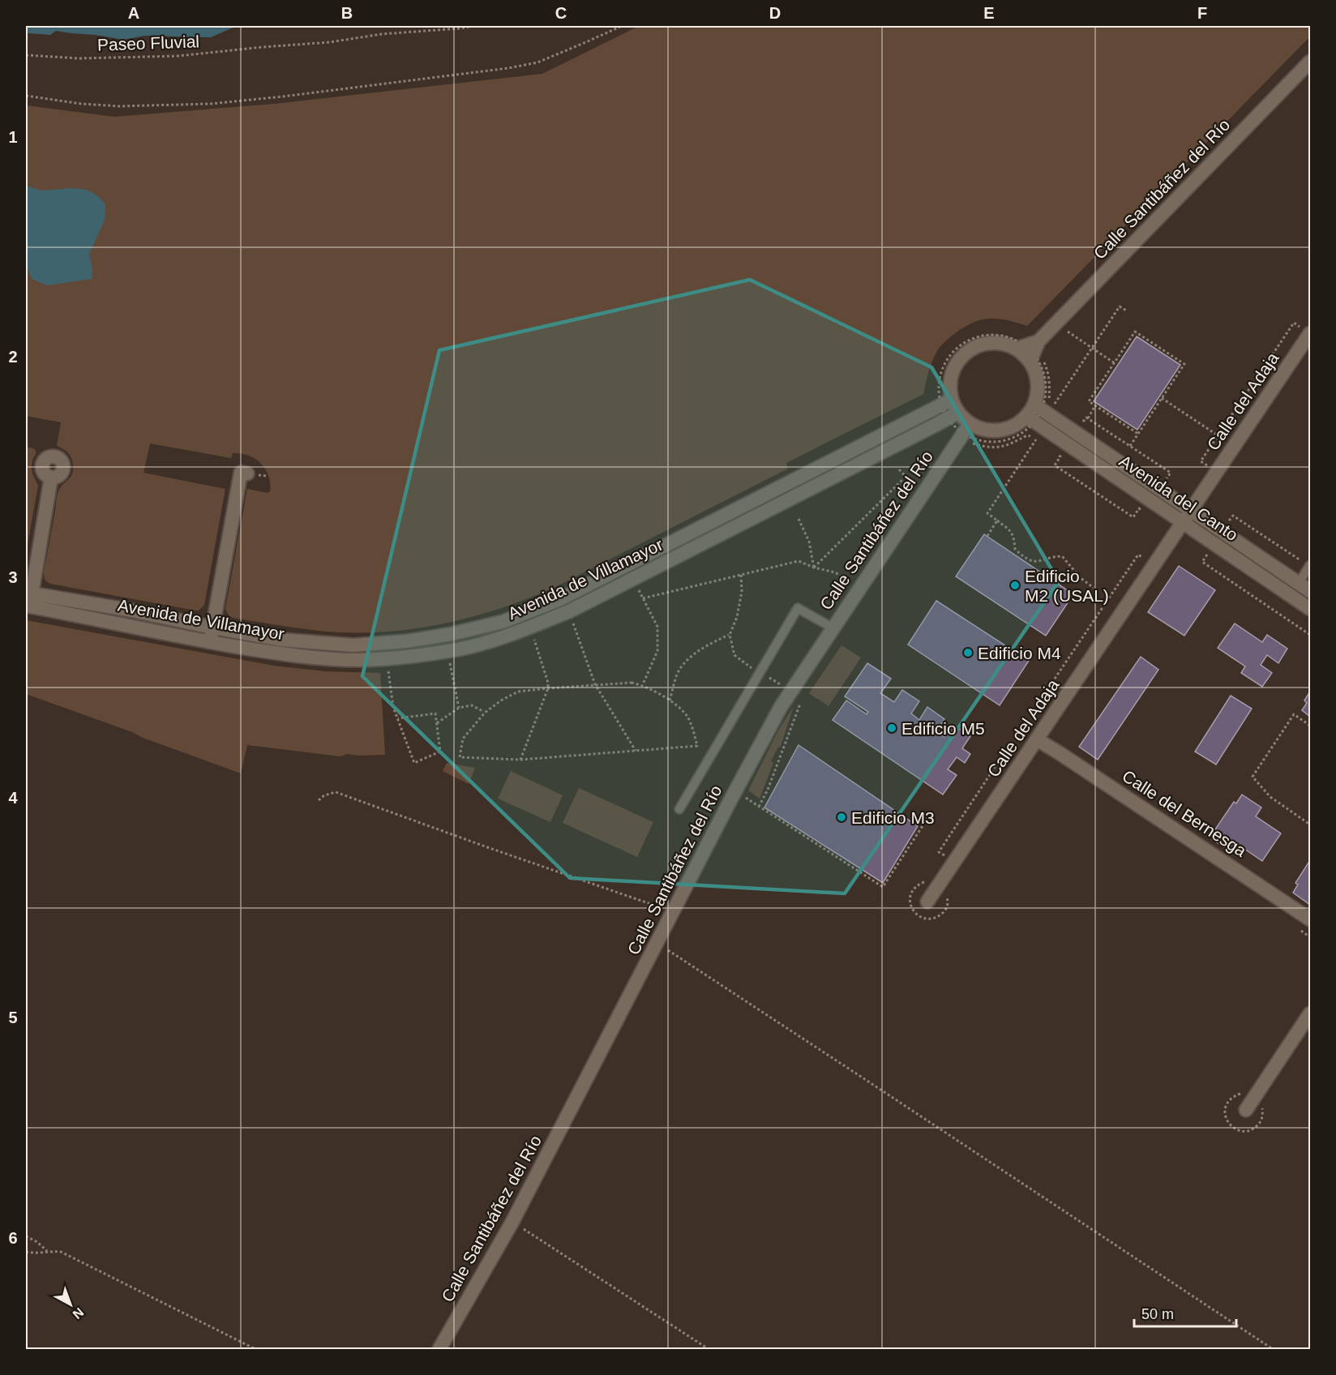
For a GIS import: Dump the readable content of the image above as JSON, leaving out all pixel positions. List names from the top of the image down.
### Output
{
  "streets": {
    "street": [
      "Calle Santibáñez del Río",
      "Calle del Adaja",
      "Avenida del Canto",
      "Avenida de Villamayor",
      "Calle del Bernesga"
    ],
    "path": ["Paseo Fluvial"]
  },
  "crossings": [
    ["Calle del Adaja", "Avenida del Canto"],
    ["Calle del Adaja", "Calle del Bernesga"]
  ],
  "places": [
    "Edificio M2 (USAL)",
    "Edificio M4",
    "Edificio M5",
    "Edificio M3"
  ],
  "scale_bar": "50 m",
  "north": "bottom right",
  "grid": {
    "columns": [
      "A",
      "B",
      "C",
      "D",
      "E",
      "F"
    ],
    "rows": [
      "1",
      "2",
      "3",
      "4",
      "5",
      "6"
    ]
  }
}
